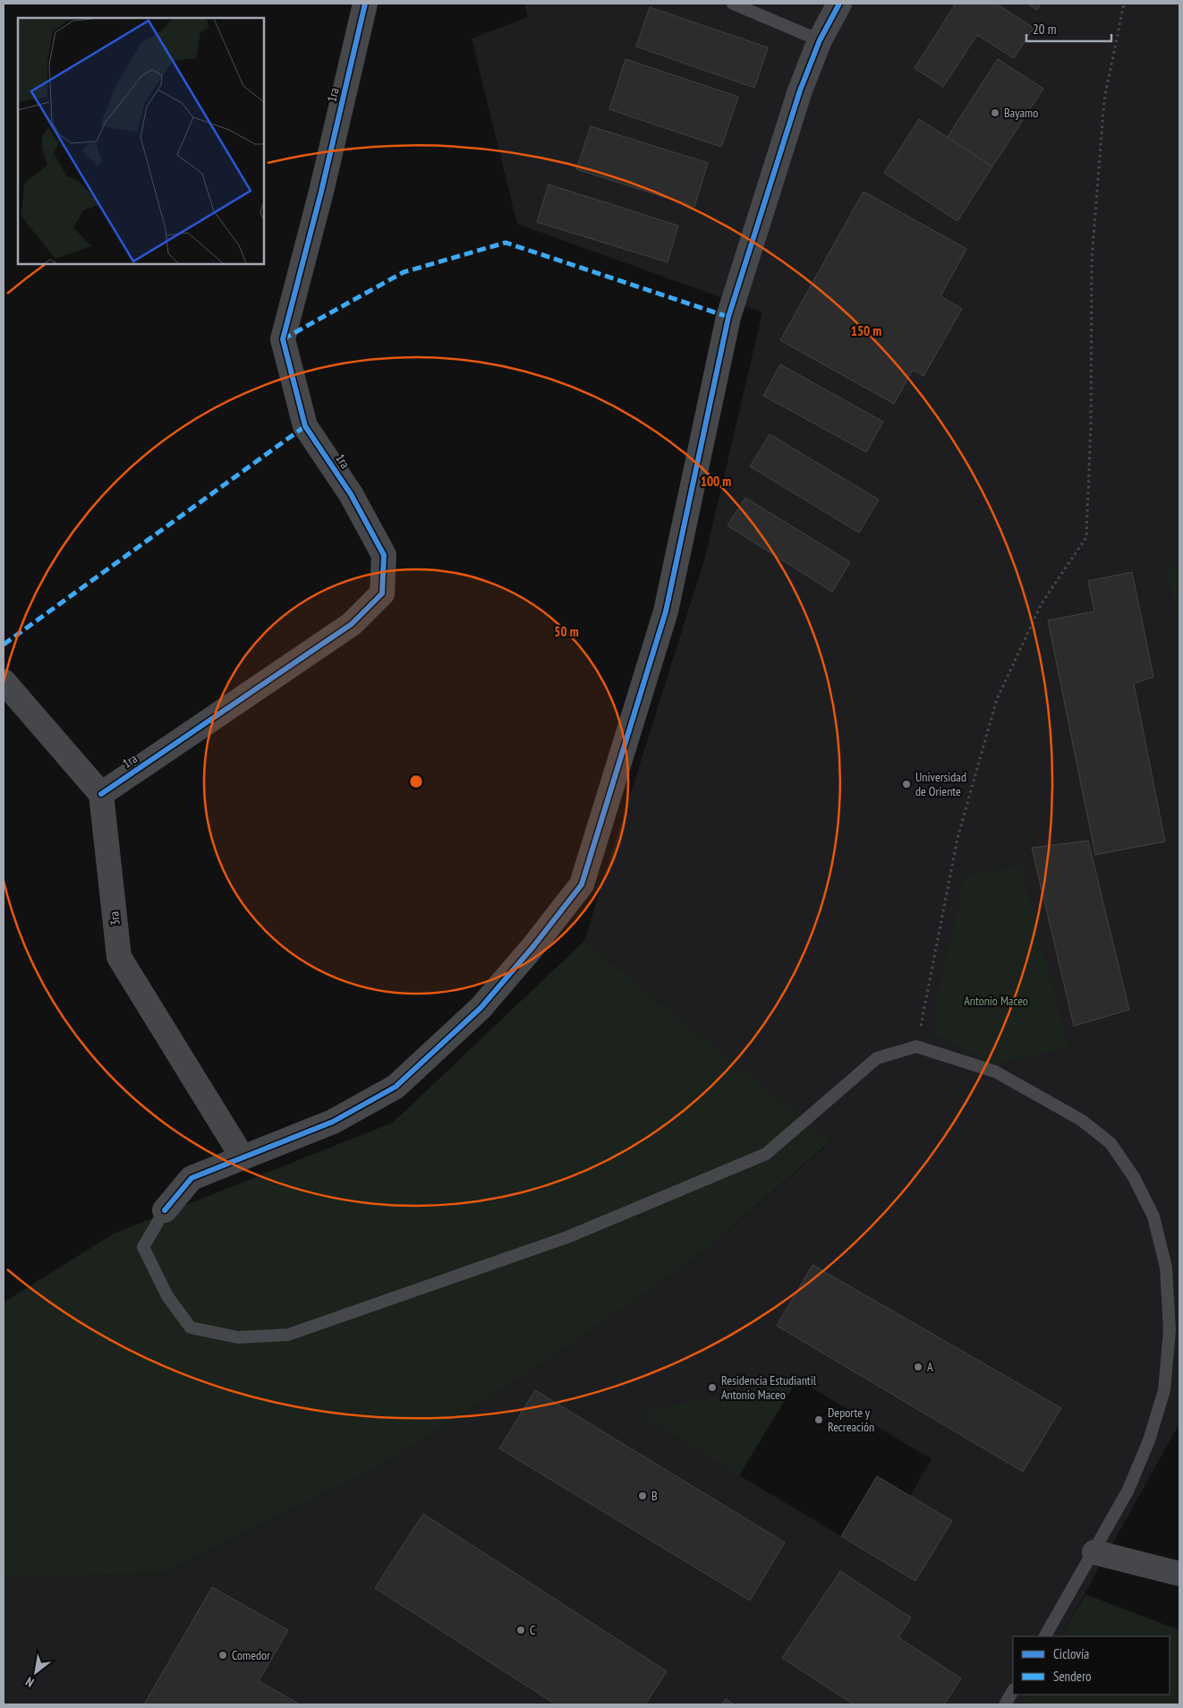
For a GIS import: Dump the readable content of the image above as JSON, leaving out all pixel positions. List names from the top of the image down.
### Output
{
  "streets": {
    "street": ["1ra", "3ra"]
  },
  "crossings": [
    ["1ra", "3ra"]
  ],
  "parks": ["Antonio Maceo"],
  "places": [
    "Bayamo",
    "Universidad de Oriente",
    "A",
    "Residencia Estudiantil Antonio Maceo",
    "Deporte y Recreación",
    "B",
    "C",
    "Comedor"
  ],
  "legend": ["Ciclovía", "Sendero"],
  "scale_bar": "20 m",
  "north": "bottom left",
  "rings": ["150 m", "100 m", "50 m"]
}
